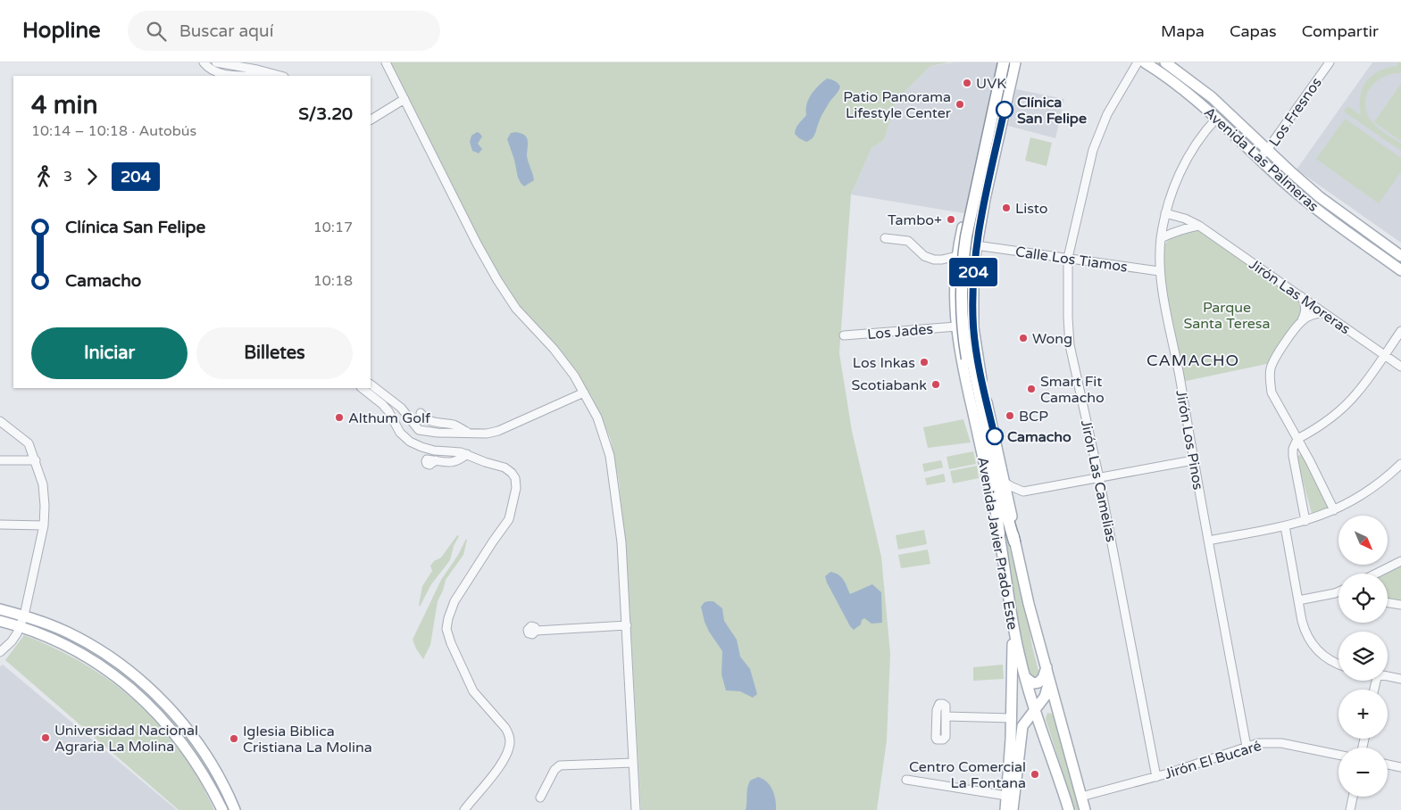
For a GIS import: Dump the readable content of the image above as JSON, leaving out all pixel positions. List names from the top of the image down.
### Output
{
  "streets": {
    "main road": ["Avenida Las Palmeras", "Avenida Javier Prado Este"],
    "street": [
      "Los Fresnos",
      "Calle Los Tiamos",
      "Jirón Las Moreras",
      "Los Jades",
      "Jirón Los Pinos",
      "Jirón Las Camelias",
      "Jirón El Bucaré"
    ]
  },
  "crossings": [
    ["Los Fresnos", "Avenida Las Palmeras"],
    ["Avenida Las Palmeras", "Jirón Los Pinos"],
    ["Calle Los Tiamos", "Jirón Los Pinos"],
    ["Calle Los Tiamos", "Jirón Las Camelias"],
    ["Calle Los Tiamos", "Avenida Javier Prado Este"],
    ["Jirón Las Moreras", "Jirón Los Pinos"],
    ["Los Jades", "Avenida Javier Prado Este"],
    ["Jirón Los Pinos", "Jirón El Bucaré"],
    ["Jirón Las Camelias", "Jirón El Bucaré"],
    ["Avenida Javier Prado Este", "Jirón El Bucaré"]
  ],
  "districts": ["CAMACHO"],
  "parks": ["Parque Santa Teresa"],
  "places": [
    "UVK",
    "Patio Panorama Lifestyle Center",
    "Clínica San Felipe",
    "Listo",
    "Tambo+",
    "Wong",
    "Los Inkas",
    "Scotiabank",
    "Smart Fit Camacho",
    "BCP",
    "Althum Golf",
    "Camacho",
    "Universidad Nacional Agraria La Molina",
    "Iglesia Biblica Cristiana La Molina",
    "Centro Comercial La Fontana"
  ],
  "lines": ["bus line 204"],
  "north": "bottom right",
  "page": {
    "header": "Hopline",
    "search": "Buscar aquí",
    "nav": ["Mapa", "Capas", "Compartir"],
    "on_map": "204",
    "heading": ["4 min", "10:14 – 10:18 · Autobús", "S/3.20"],
    "legs": ["3", "204"],
    "list": [
      {
        "name": "Clínica San Felipe",
        "value": "10:17"
      },
      {
        "name": "Camacho",
        "value": "10:18"
      }
    ],
    "buttons": ["Iniciar", "Billetes"],
    "map_buttons": ["+", "−"]
  }
}
